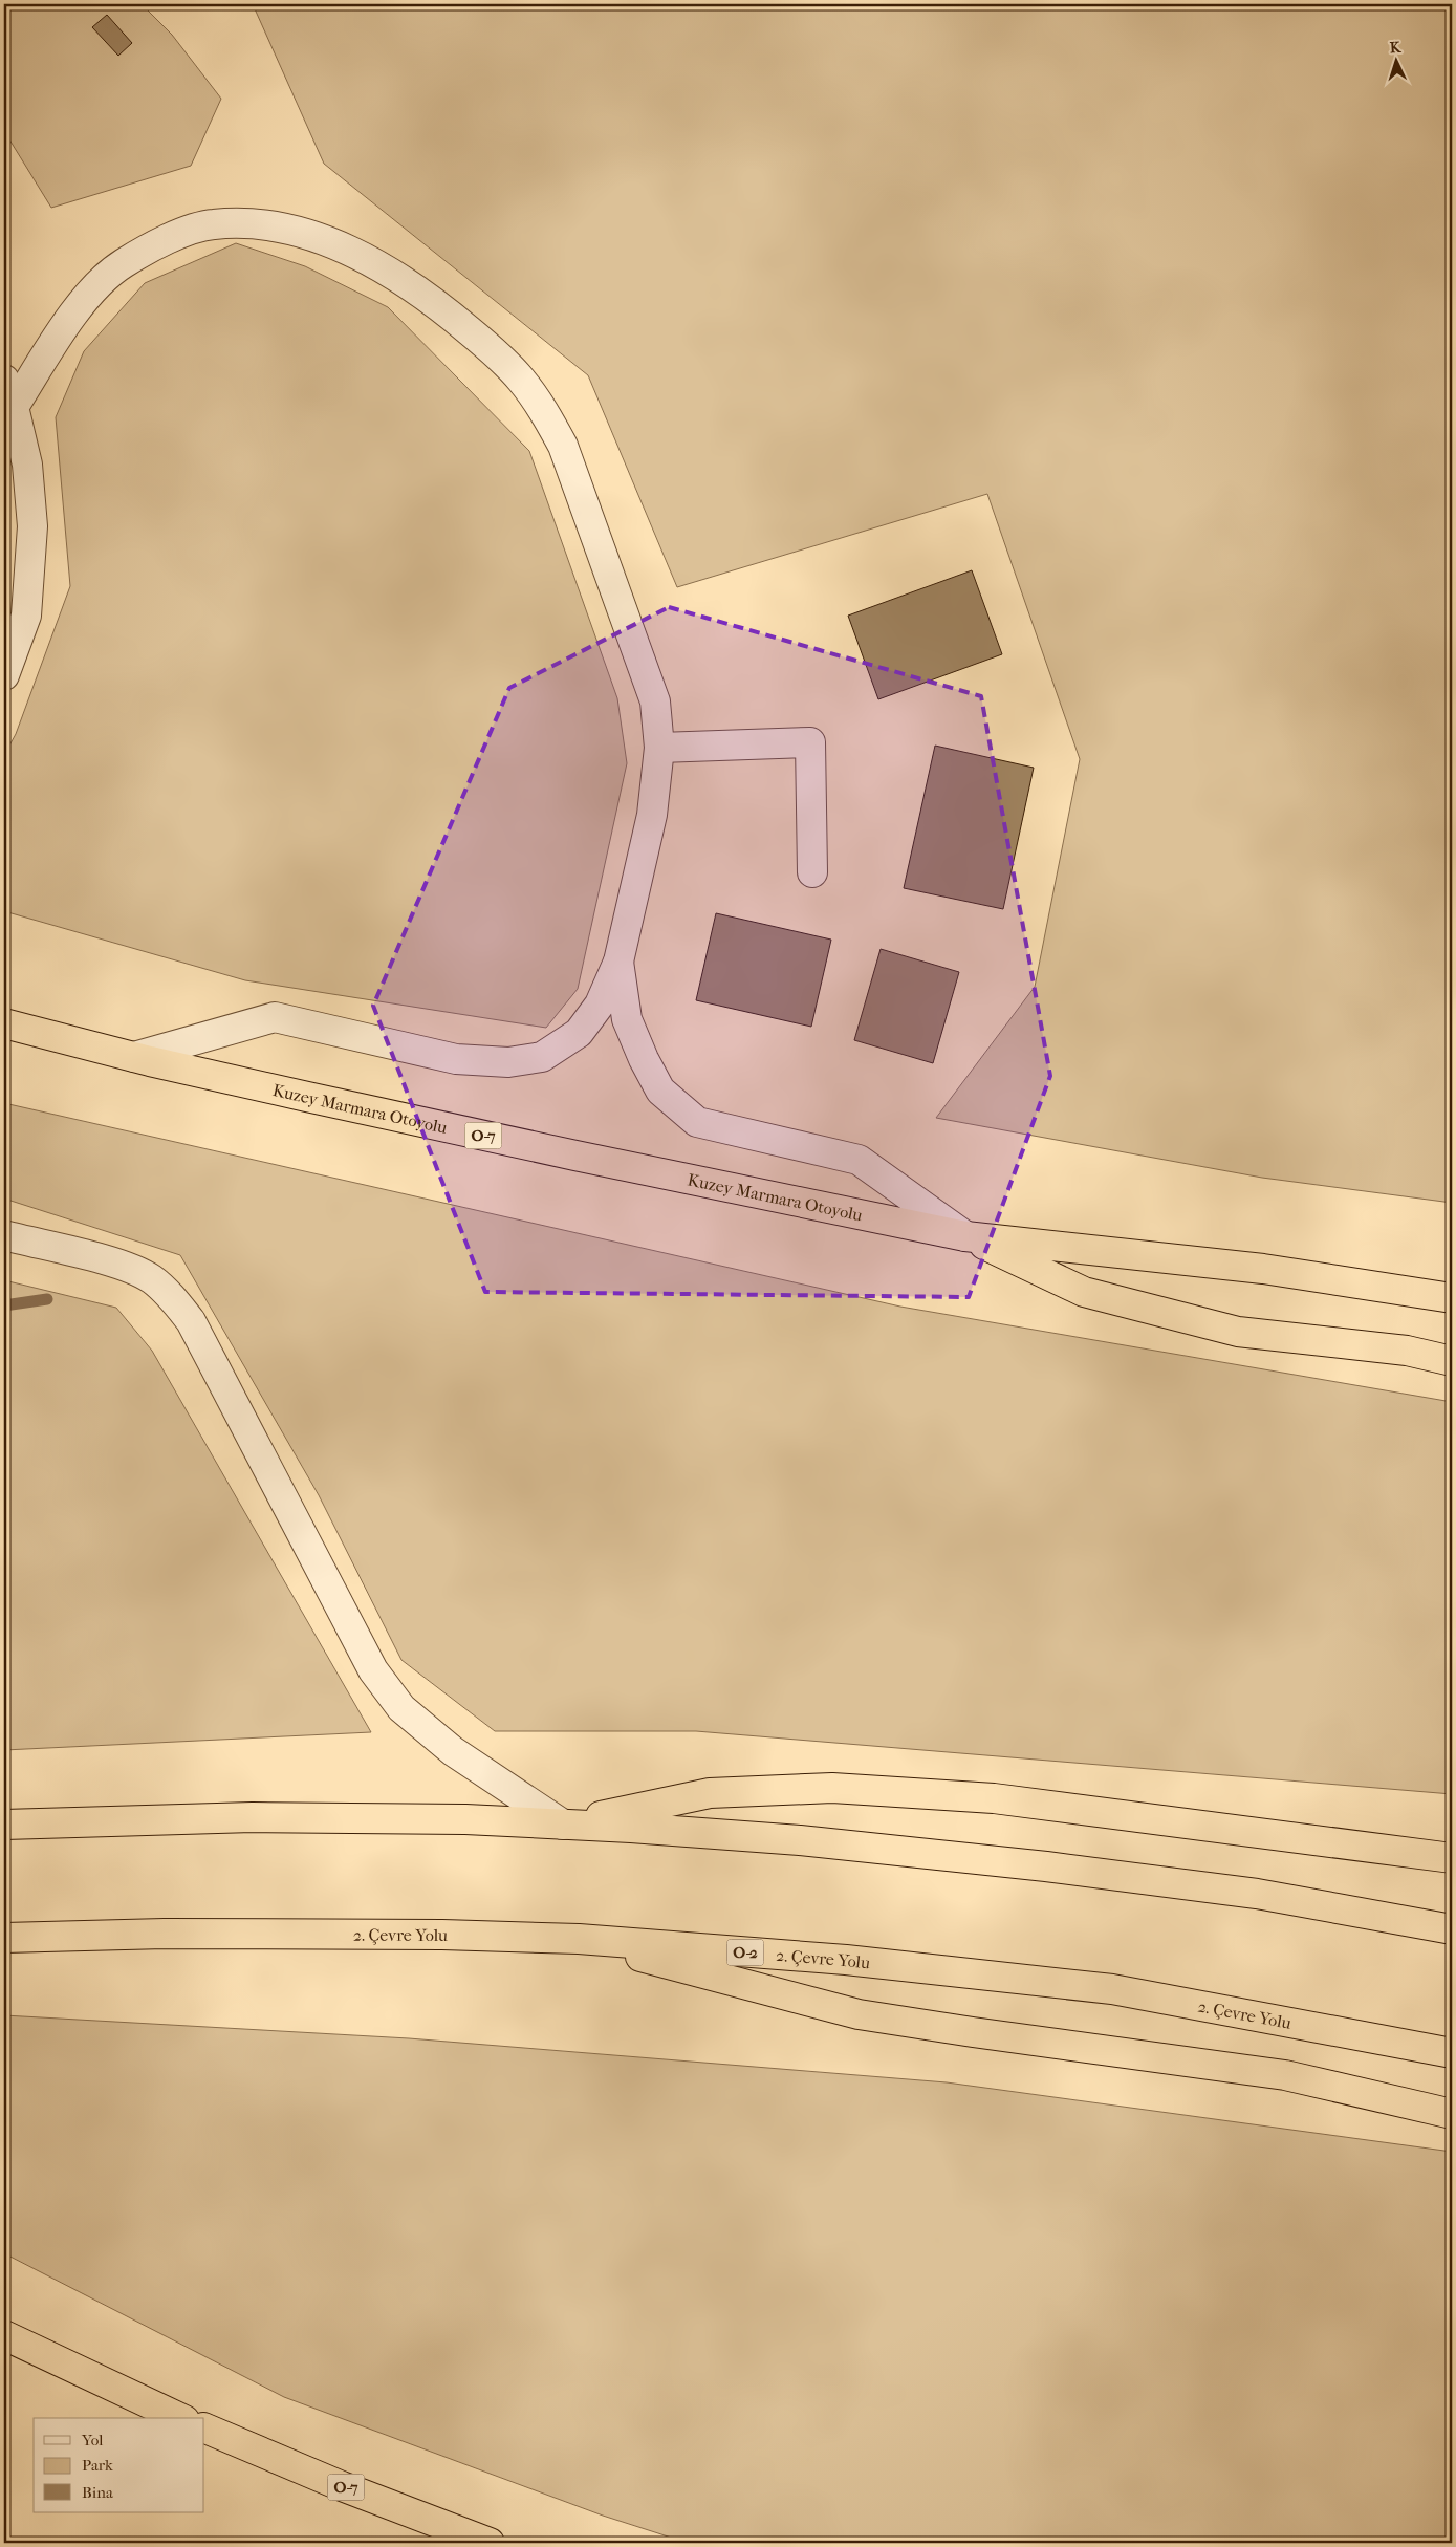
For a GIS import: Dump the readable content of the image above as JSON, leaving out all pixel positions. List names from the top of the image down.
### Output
{
  "streets": {
    "highway": [
      "Kuzey Marmara Otoyolu",
      "O-7",
      "2. Çevre Yolu",
      "O-2"
    ]
  },
  "legend": ["Yol", "Park", "Bina"],
  "north": "top"
}
